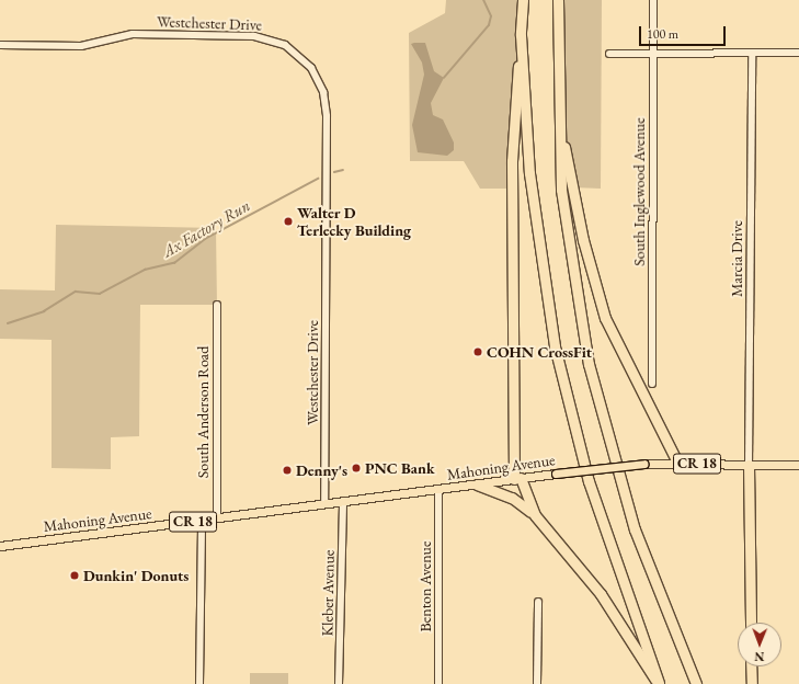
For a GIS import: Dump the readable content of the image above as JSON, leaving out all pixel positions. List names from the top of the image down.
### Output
{
  "streets": {
    "main road": ["CR 18", "Mahoning Avenue"],
    "street": [
      "Westchester Drive",
      "South Inglewood Avenue",
      "Marcia Drive",
      "South Anderson Road",
      "Benton Avenue",
      "Kleber Avenue"
    ]
  },
  "crossings": [
    ["Westchester Drive", "Mahoning Avenue"],
    ["Marcia Drive", "Mahoning Avenue"],
    ["South Anderson Road", "Mahoning Avenue"],
    ["Mahoning Avenue", "Benton Avenue"],
    ["Mahoning Avenue", "Kleber Avenue"]
  ],
  "water": ["Ax Factory Run"],
  "places": [
    "Walter D Terlecky Building",
    "COHN CrossFit",
    "PNC Bank",
    "Denny's",
    "Dunkin' Donuts"
  ],
  "scale_bar": "100 m",
  "north": "bottom"
}
